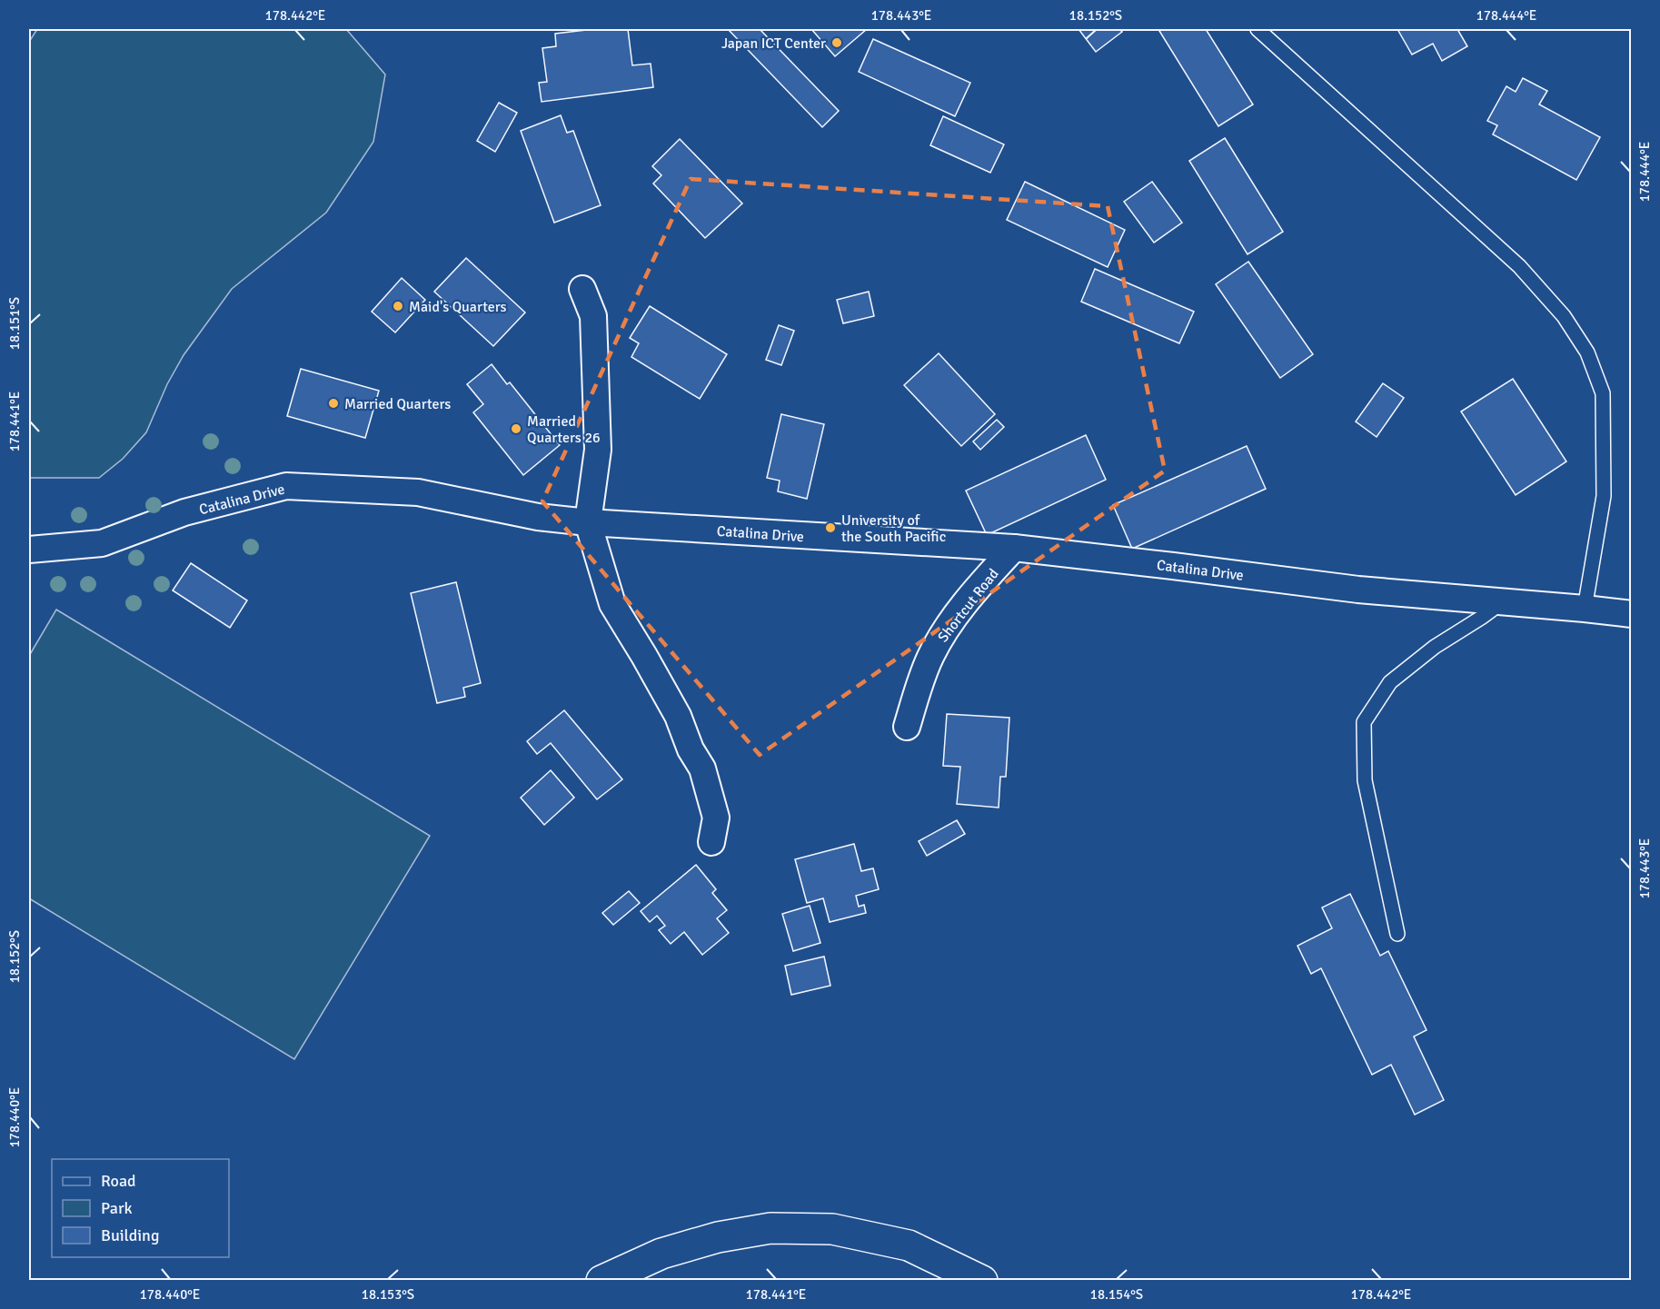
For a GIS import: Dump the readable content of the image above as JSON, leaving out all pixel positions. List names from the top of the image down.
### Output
{
  "streets": {
    "street": ["Catalina Drive", "Shortcut Road"]
  },
  "crossings": [
    ["Catalina Drive", "Shortcut Road"]
  ],
  "places": [
    "Japan ICT Center",
    "Maid's Quarters",
    "Married Quarters",
    "Married Quarters 26",
    "University of the South Pacific"
  ],
  "legend": ["Road", "Park", "Building"],
  "coordinates": [
    "178.442°E",
    "178.443°E",
    "18.152°S",
    "178.444°E",
    "18.151°S",
    "178.441°E",
    "178.440°E",
    "18.153°S",
    "18.154°S"
  ]
}
